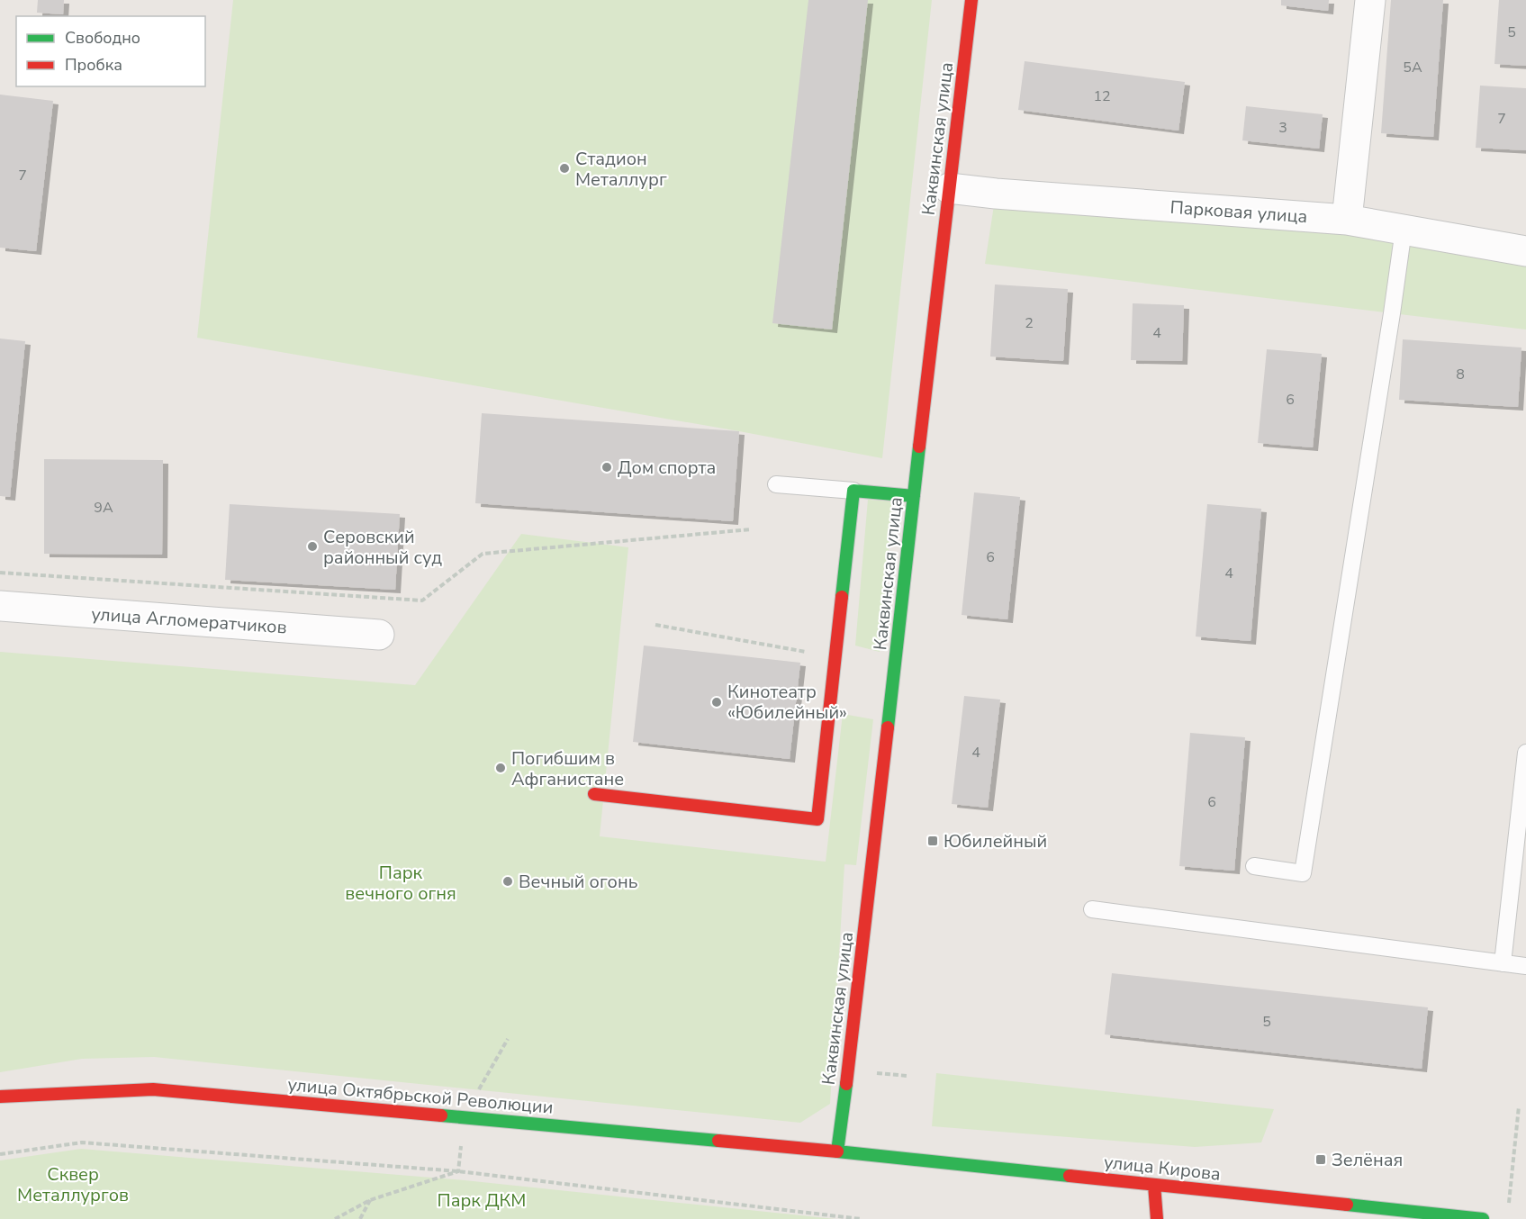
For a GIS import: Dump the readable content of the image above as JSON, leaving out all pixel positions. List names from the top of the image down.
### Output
{
  "streets": {
    "main road": ["Каквинская улица", "улица Октябрьской Революции", "улица Кирова"],
    "street": ["Парковая улица", "улица Агломератчиков"]
  },
  "crossings": [
    ["Каквинская улица", "Парковая улица"],
    ["Каквинская улица", "улица Октябрьской Революции"],
    ["Каквинская улица", "улица Кирова"],
    ["улица Октябрьской Революции", "улица Кирова"]
  ],
  "parks": ["Парк вечного огня", "Сквер Металлургов", "Парк ДКМ"],
  "places": {
    "other": [
      "Стадион Металлург",
      "Дом спорта",
      "Серовский районный суд",
      "Кинотеатр «Юбилейный»",
      "Погибшим в Афганистане",
      "Вечный огонь"
    ],
    "transit": ["Юбилейный", "Зелёная"]
  },
  "house_numbers": [
    "5",
    "5А",
    "12",
    "7",
    "3",
    "7",
    "2",
    "4",
    "8",
    "6",
    "9А",
    "6",
    "4",
    "4",
    "6",
    "5"
  ],
  "legend": ["Свободно", "Пробка"]
}
